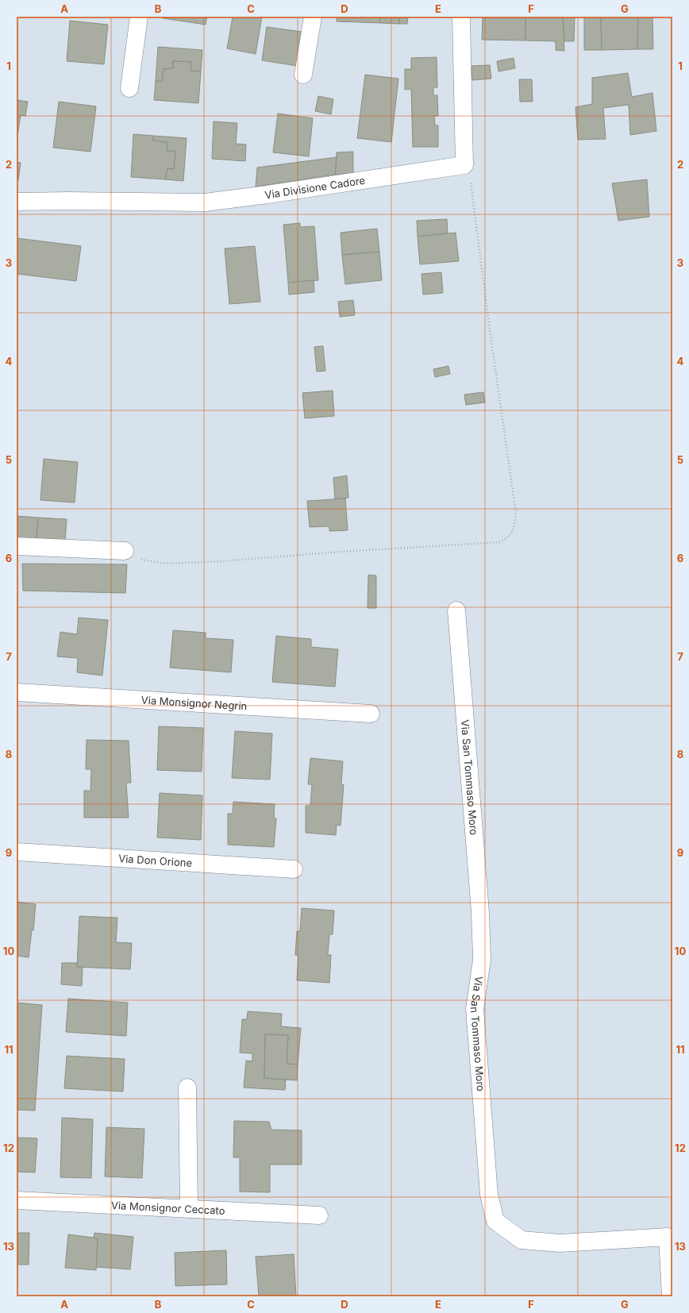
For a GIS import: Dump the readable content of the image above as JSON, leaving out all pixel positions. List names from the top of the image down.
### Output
{
  "streets": {
    "street": [
      "Via Divisione Cadore",
      "Via Monsignor Negrin",
      "Via San Tommaso Moro",
      "Via Don Orione",
      "Via Monsignor Ceccato"
    ]
  },
  "grid": {
    "columns": [
      "A",
      "B",
      "C",
      "D",
      "E",
      "F",
      "G"
    ],
    "rows": [
      "1",
      "2",
      "3",
      "4",
      "5",
      "6",
      "7",
      "8",
      "9",
      "10",
      "11",
      "12",
      "13"
    ]
  }
}
